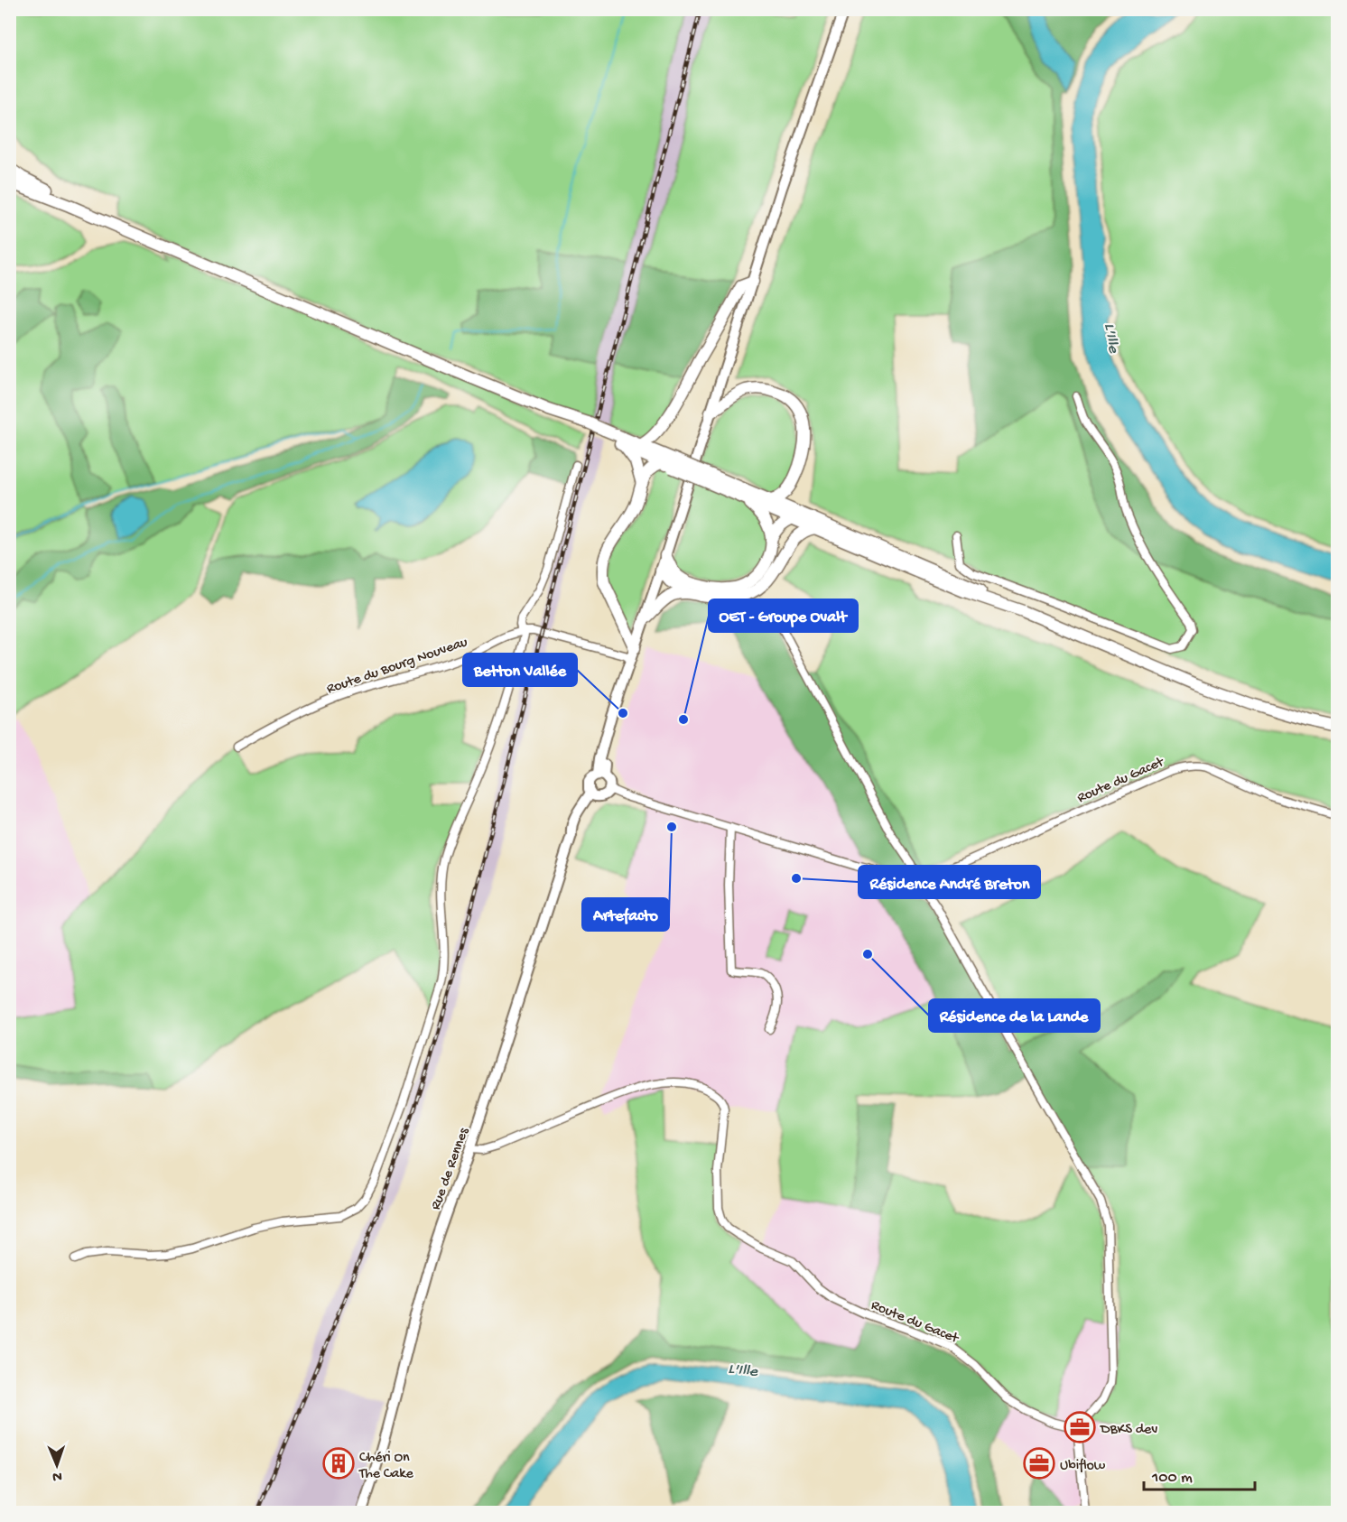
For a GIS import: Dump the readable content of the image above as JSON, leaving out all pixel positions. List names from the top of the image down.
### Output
{
  "streets": {
    "main road": ["Rue de Rennes"],
    "street": ["Route du Bourg Nouveau", "Route du Gacet"]
  },
  "crossings": [
    ["Route du Gacet", "Rue de Rennes"]
  ],
  "water": ["L'Ille"],
  "places": {
    "other": [
      "Betton Vallée",
      "OET - Groupe Ovalt",
      "Artefacto",
      "Résidence André Breton",
      "Résidence de la Lande"
    ],
    "office": ["DBKS dev", "Ubiflow"],
    "building": ["Chéri On The Cake"]
  },
  "scale_bar": "100 m",
  "north": "bottom"
}
